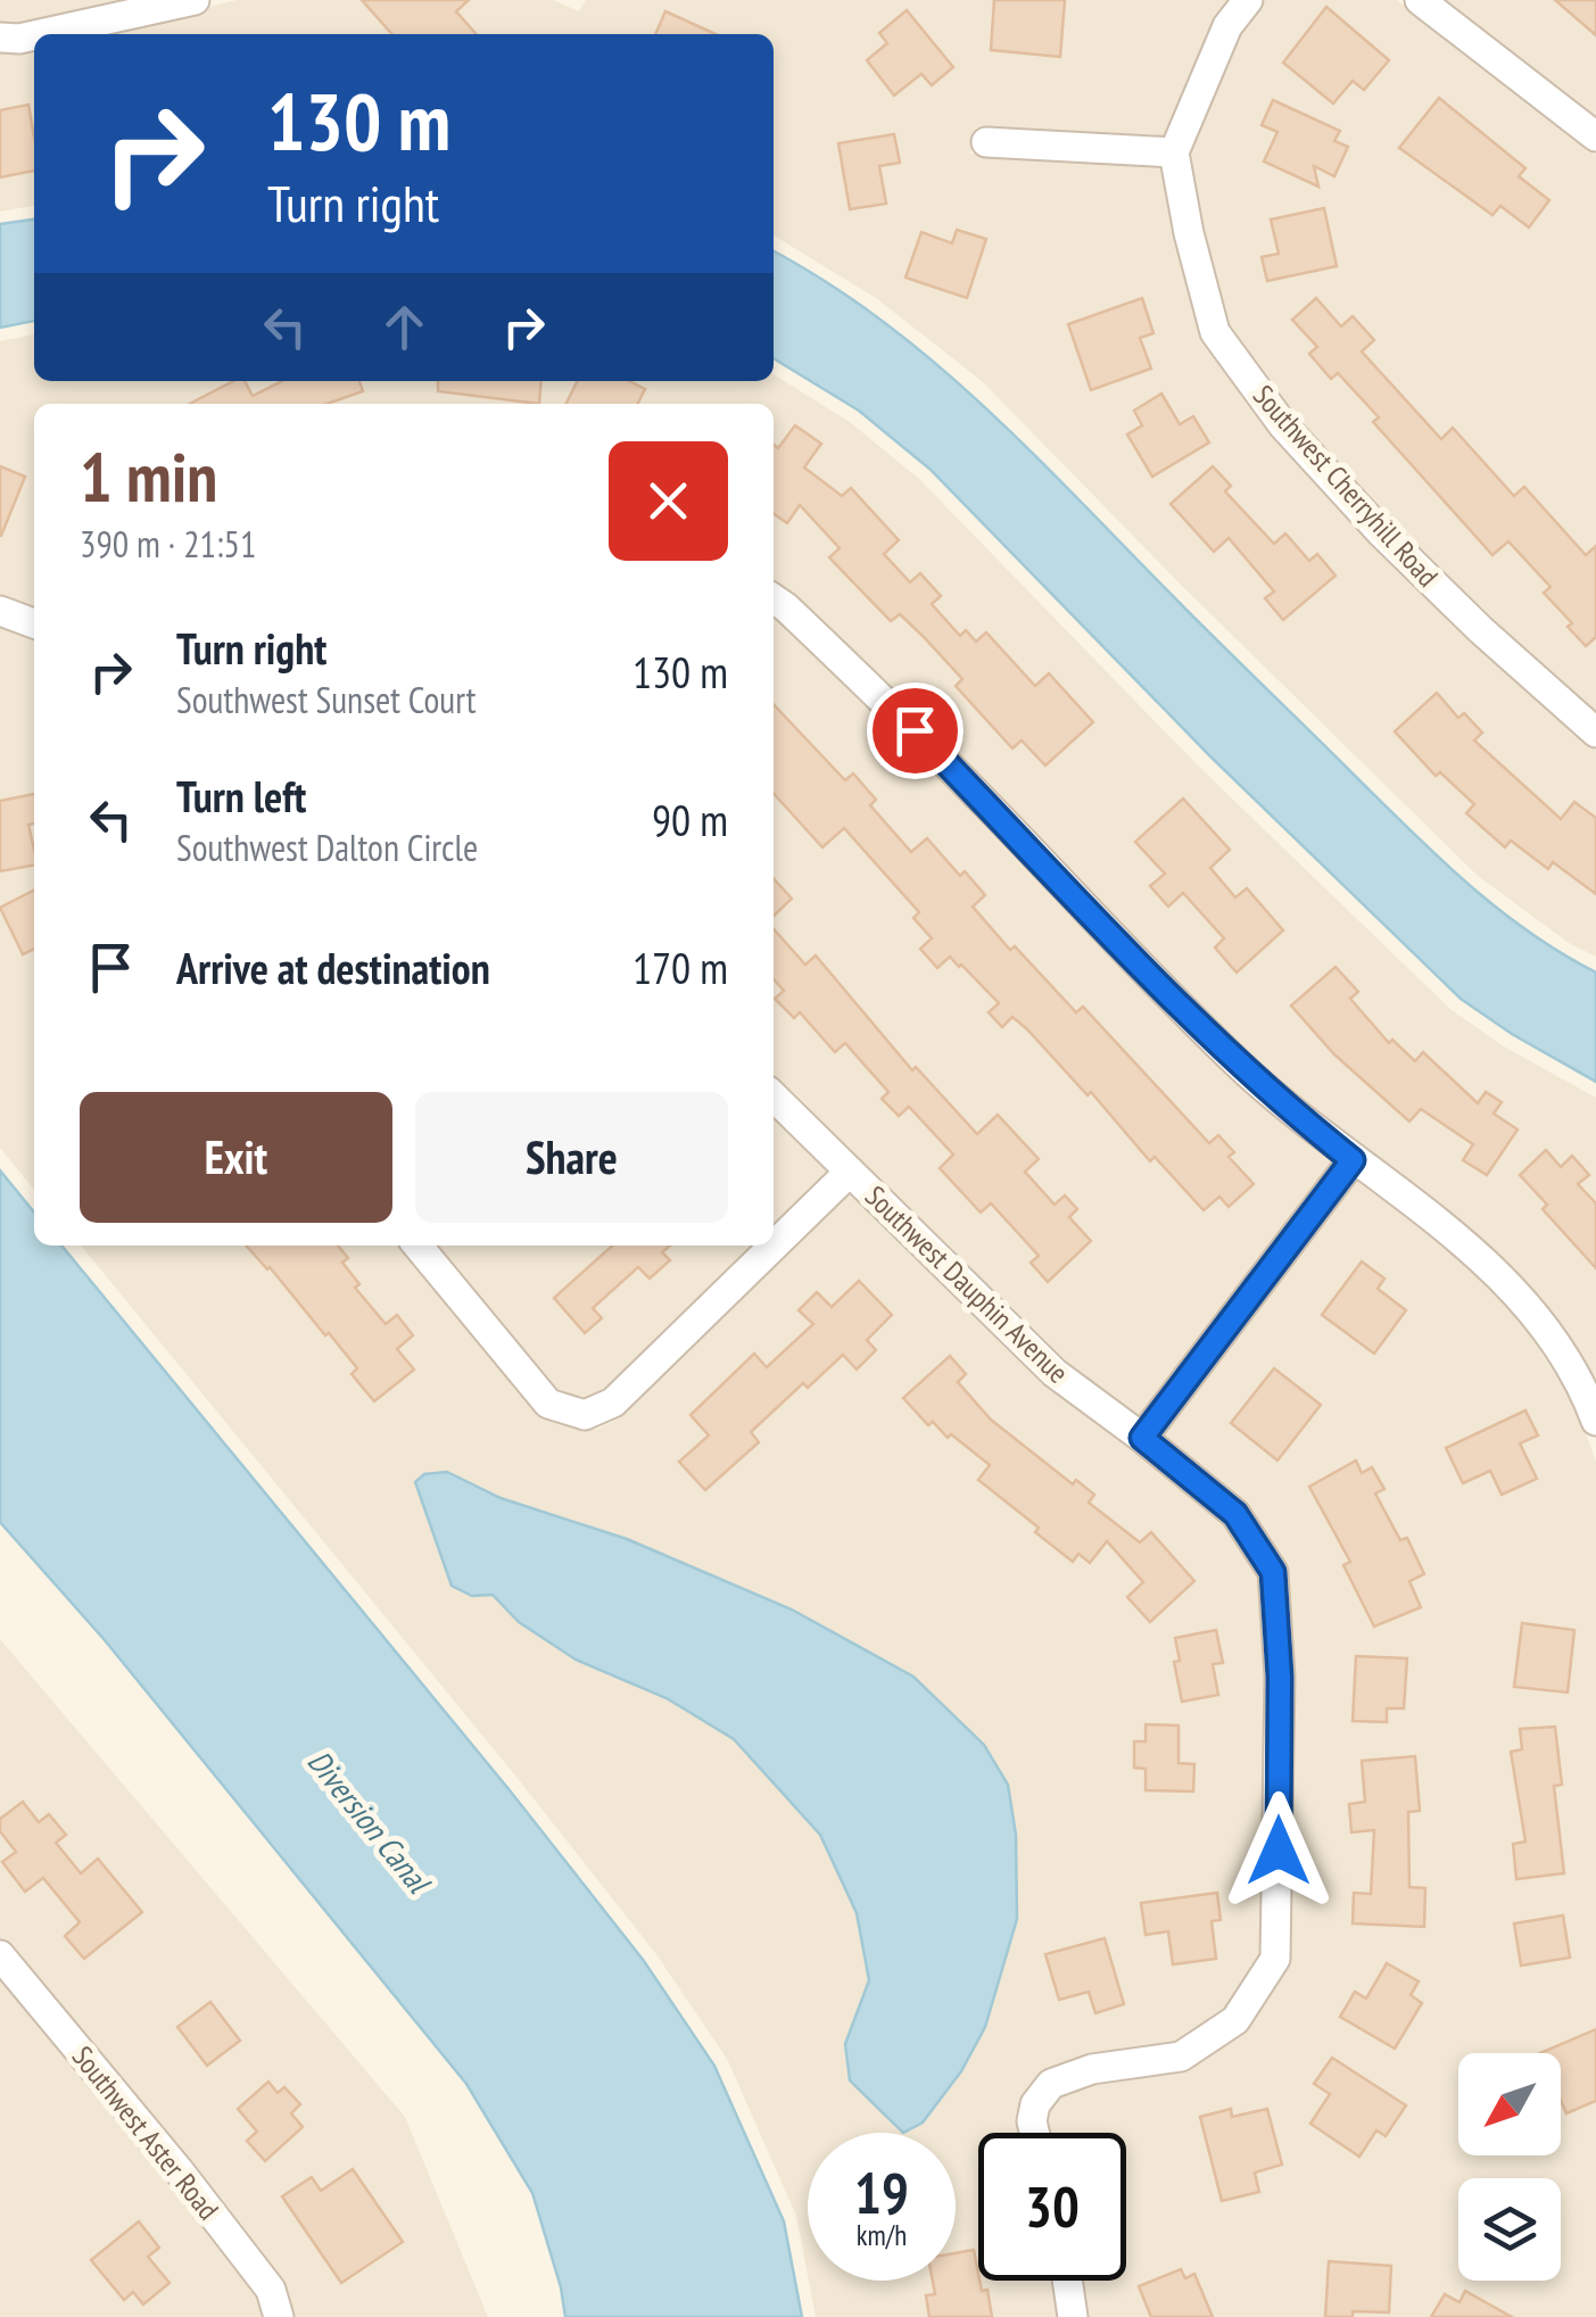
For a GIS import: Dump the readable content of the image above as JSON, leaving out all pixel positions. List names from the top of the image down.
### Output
{
  "streets": {
    "street": ["Southwest Cherryhill Road", "Southwest Dauphin Avenue", "Southwest Aster Road"]
  },
  "water": ["Diversion Canal"],
  "north": "bottom left",
  "page": {
    "turn": ["130 m", "Turn right"],
    "heading": ["1 min", "390 m · 21:51"],
    "list": [
      {
        "name": "Turn right",
        "note": "Southwest Sunset Court",
        "value": "130 m"
      },
      {
        "name": "Turn left",
        "note": "Southwest Dalton Circle",
        "value": "90 m"
      },
      {
        "name": "Arrive at destination",
        "value": "170 m"
      }
    ],
    "buttons": ["Exit", "Share"],
    "speed": "19 km/h",
    "limit": "30"
  }
}
